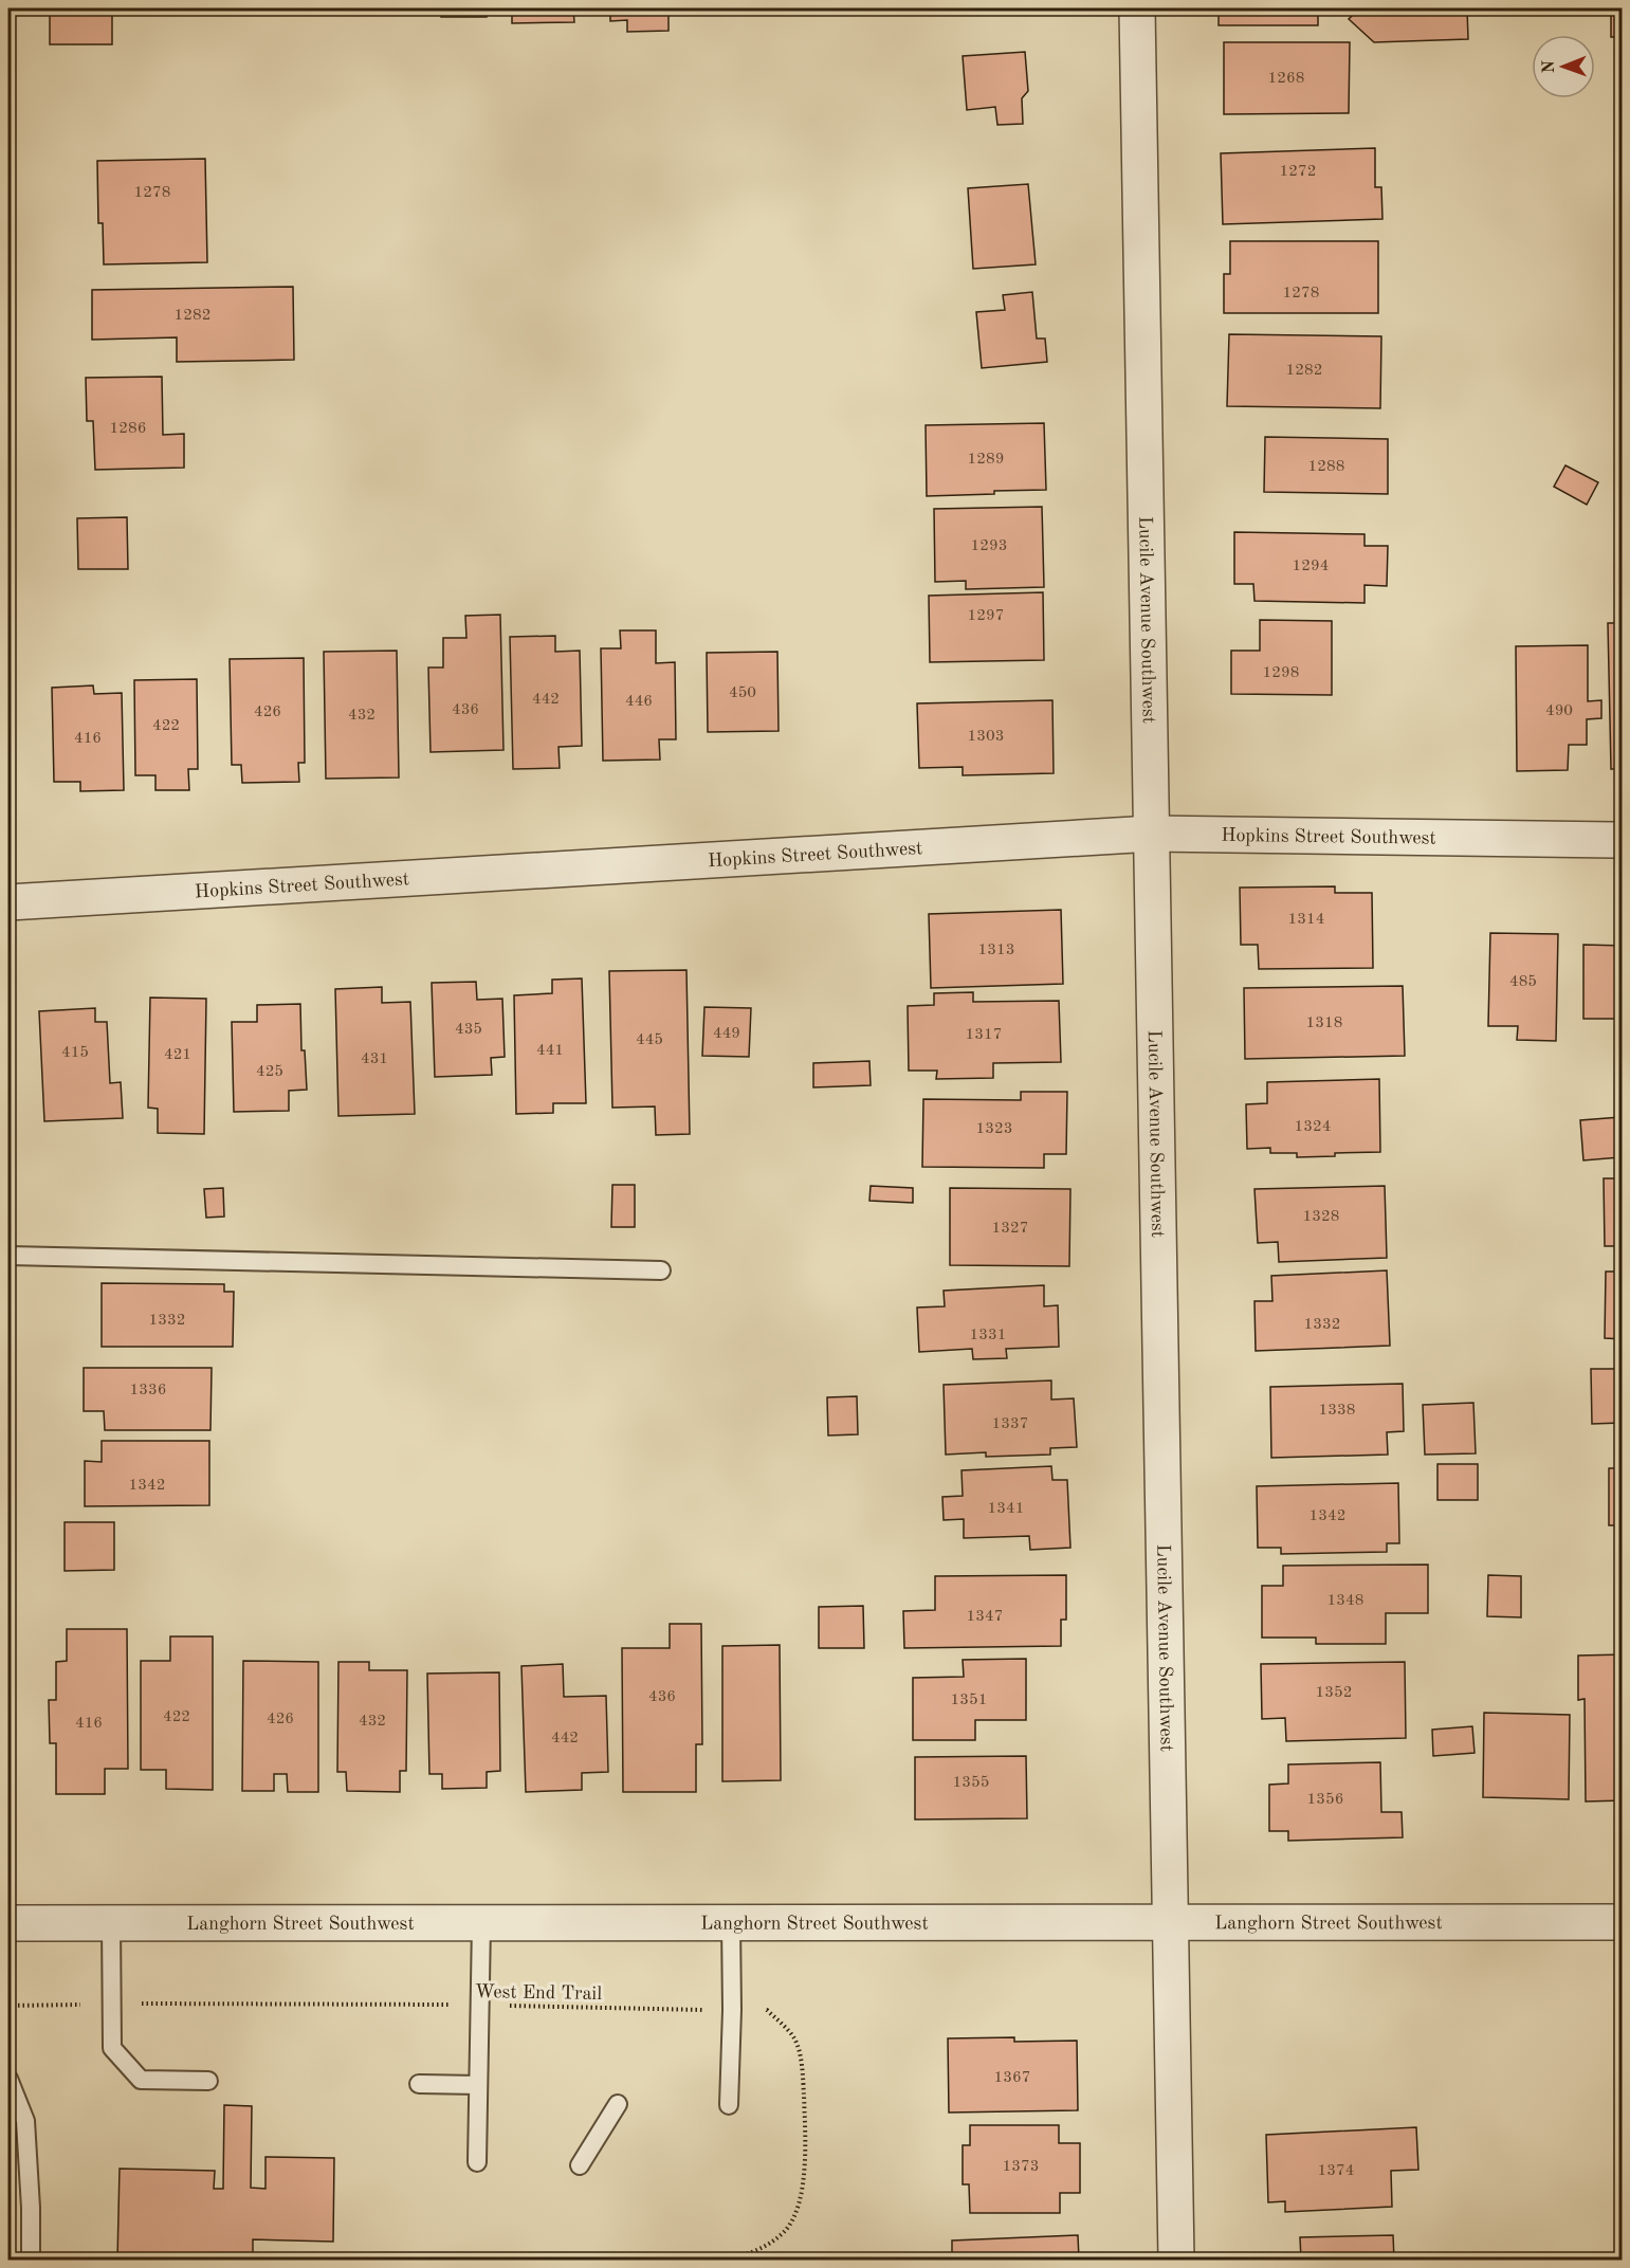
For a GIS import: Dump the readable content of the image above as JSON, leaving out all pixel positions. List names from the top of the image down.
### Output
{
  "streets": {
    "street": ["Lucile Avenue Southwest", "Hopkins Street Southwest", "Langhorn Street Southwest"],
    "path": ["West End Trail"]
  },
  "crossings": [
    ["Lucile Avenue Southwest", "Hopkins Street Southwest"],
    ["Lucile Avenue Southwest", "Langhorn Street Southwest"]
  ],
  "house_numbers": [
    "1268",
    "1272",
    "1278",
    "1278",
    "1282",
    "1282",
    "1286",
    "1289",
    "1288",
    "1293",
    "1294",
    "1297",
    "1298",
    "450",
    "442",
    "446",
    "436",
    "490",
    "426",
    "432",
    "422",
    "1303",
    "416",
    "1314",
    "1313",
    "485",
    "1318",
    "435",
    "449",
    "1317",
    "445",
    "441",
    "415",
    "421",
    "431",
    "425",
    "1324",
    "1323",
    "1328",
    "1327",
    "1332",
    "1332",
    "1331",
    "1336",
    "1338",
    "1337",
    "1342",
    "1341",
    "1342",
    "1348",
    "1347",
    "1352",
    "436",
    "1351",
    "422",
    "426",
    "432",
    "416",
    "442",
    "1355",
    "1356",
    "1367",
    "1373",
    "1374"
  ],
  "north": "left"
}
